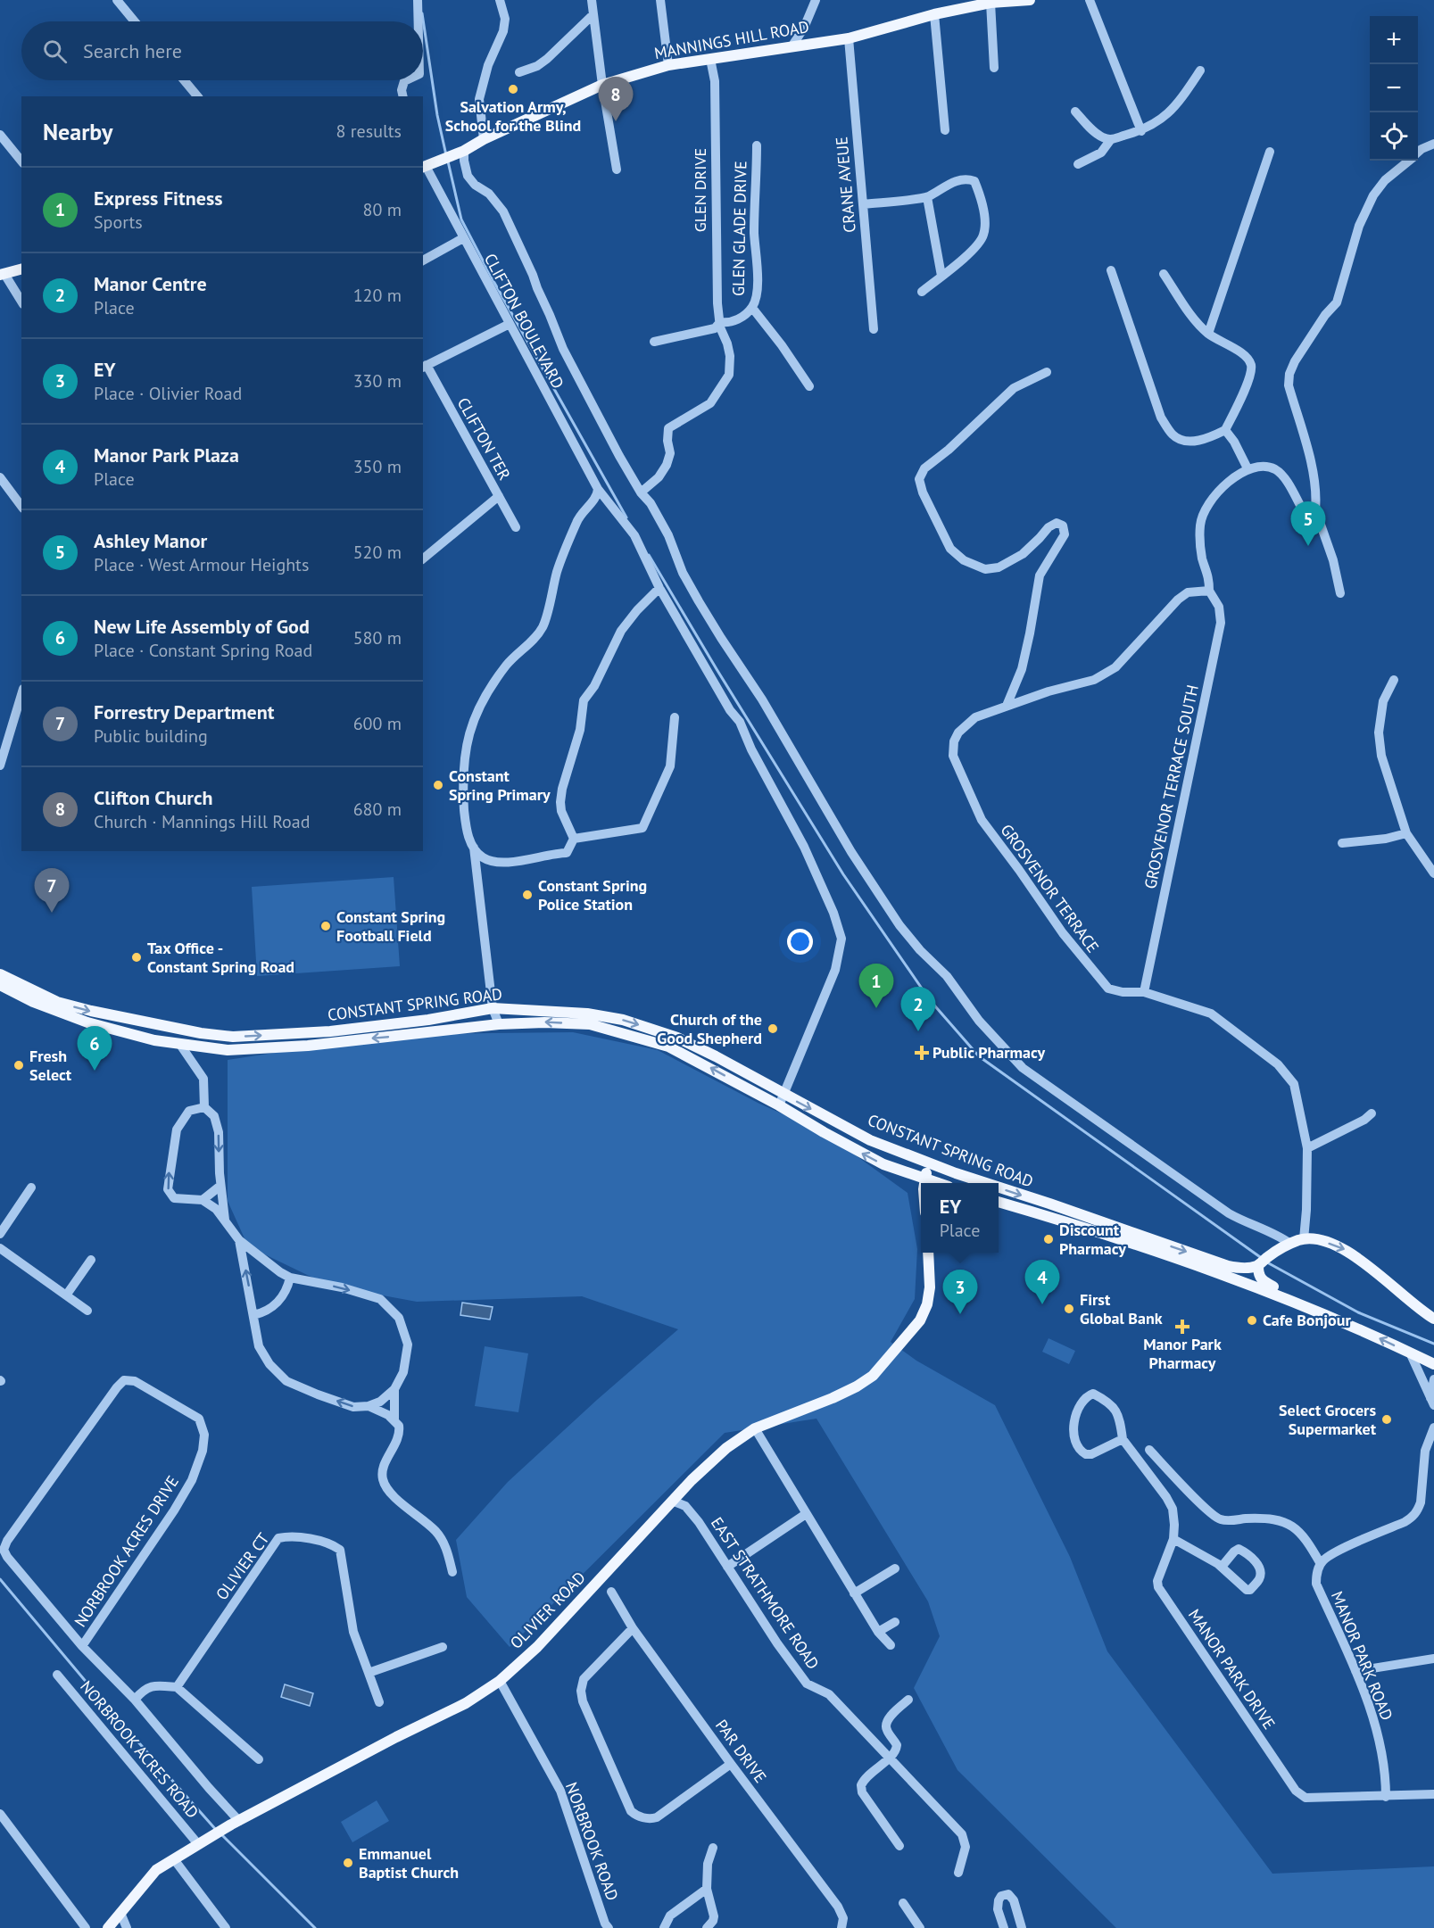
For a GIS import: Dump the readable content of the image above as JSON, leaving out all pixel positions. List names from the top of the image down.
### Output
{
  "streets": {
    "main road": ["MANNINGS HILL ROAD", "CONSTANT SPRING ROAD", "OLIVIER ROAD"],
    "street": [
      "CRANE AVEUE",
      "GLEN DRIVE",
      "GLEN GLADE DRIVE",
      "CLIFTON BOULEVARD",
      "CLIFTON TER",
      "GROSVENOR TERRACE SOUTH",
      "GROSVENOR TERRACE",
      "NORBROOK ACRES DRIVE",
      "OLIVIER CT",
      "EAST STRATHMORE ROAD",
      "MANOR PARK ROAD",
      "MANOR PARK DRIVE",
      "NORBROOK ACRES ROAD",
      "PAR DRIVE",
      "NORBROOK ROAD"
    ]
  },
  "crossings": [
    ["MANNINGS HILL ROAD", "CRANE AVEUE"],
    ["MANNINGS HILL ROAD", "GLEN DRIVE"],
    ["MANNINGS HILL ROAD", "CLIFTON BOULEVARD"],
    ["GLEN DRIVE", "GLEN GLADE DRIVE"],
    ["CLIFTON BOULEVARD", "CONSTANT SPRING ROAD"],
    ["GROSVENOR TERRACE SOUTH", "GROSVENOR TERRACE"],
    ["EAST STRATHMORE ROAD", "OLIVIER ROAD"],
    ["OLIVIER ROAD", "NORBROOK ACRES ROAD"],
    ["OLIVIER ROAD", "NORBROOK ROAD"],
    ["MANOR PARK ROAD", "MANOR PARK DRIVE"]
  ],
  "places": {
    "other": [
      "Salvation Army, School for the Blind",
      "Constant Spring Primary",
      "Constant Spring Police Station",
      "Constant Spring Football Field",
      "Tax Office - Constant Spring Road",
      "Church of the Good Shepherd",
      "Fresh Select",
      "Discount Pharmacy",
      "First Global Bank",
      "Cafe Bonjour",
      "Select Grocers Supermarket",
      "Emmanuel Baptist Church"
    ],
    "health": ["Public Pharmacy", "Manor Park Pharmacy"]
  },
  "page": {
    "map_buttons": ["+", "−"],
    "search": "Search here",
    "pins": [
      "8",
      "5",
      "7",
      "1",
      "2",
      "6",
      "4",
      "3"
    ],
    "heading": ["Nearby", "8 results"],
    "list": [
      {
        "mark": "1",
        "name": "Express Fitness",
        "note": "Sports",
        "value": "80 m"
      },
      {
        "mark": "2",
        "name": "Manor Centre",
        "note": "Place",
        "value": "120 m"
      },
      {
        "mark": "3",
        "name": "EY",
        "note": "Place · Olivier Road",
        "value": "330 m"
      },
      {
        "mark": "4",
        "name": "Manor Park Plaza",
        "note": "Place",
        "value": "350 m"
      },
      {
        "mark": "5",
        "name": "Ashley Manor",
        "note": "Place · West Armour Heights",
        "value": "520 m"
      },
      {
        "mark": "6",
        "name": "New Life Assembly of God",
        "note": "Place · Constant Spring Road",
        "value": "580 m"
      },
      {
        "mark": "7",
        "name": "Forrestry Department",
        "note": "Public building",
        "value": "600 m"
      },
      {
        "mark": "8",
        "name": "Clifton Church",
        "note": "Church · Mannings Hill Road",
        "value": "680 m"
      }
    ],
    "popup": ["EY", "Place"]
  }
}
